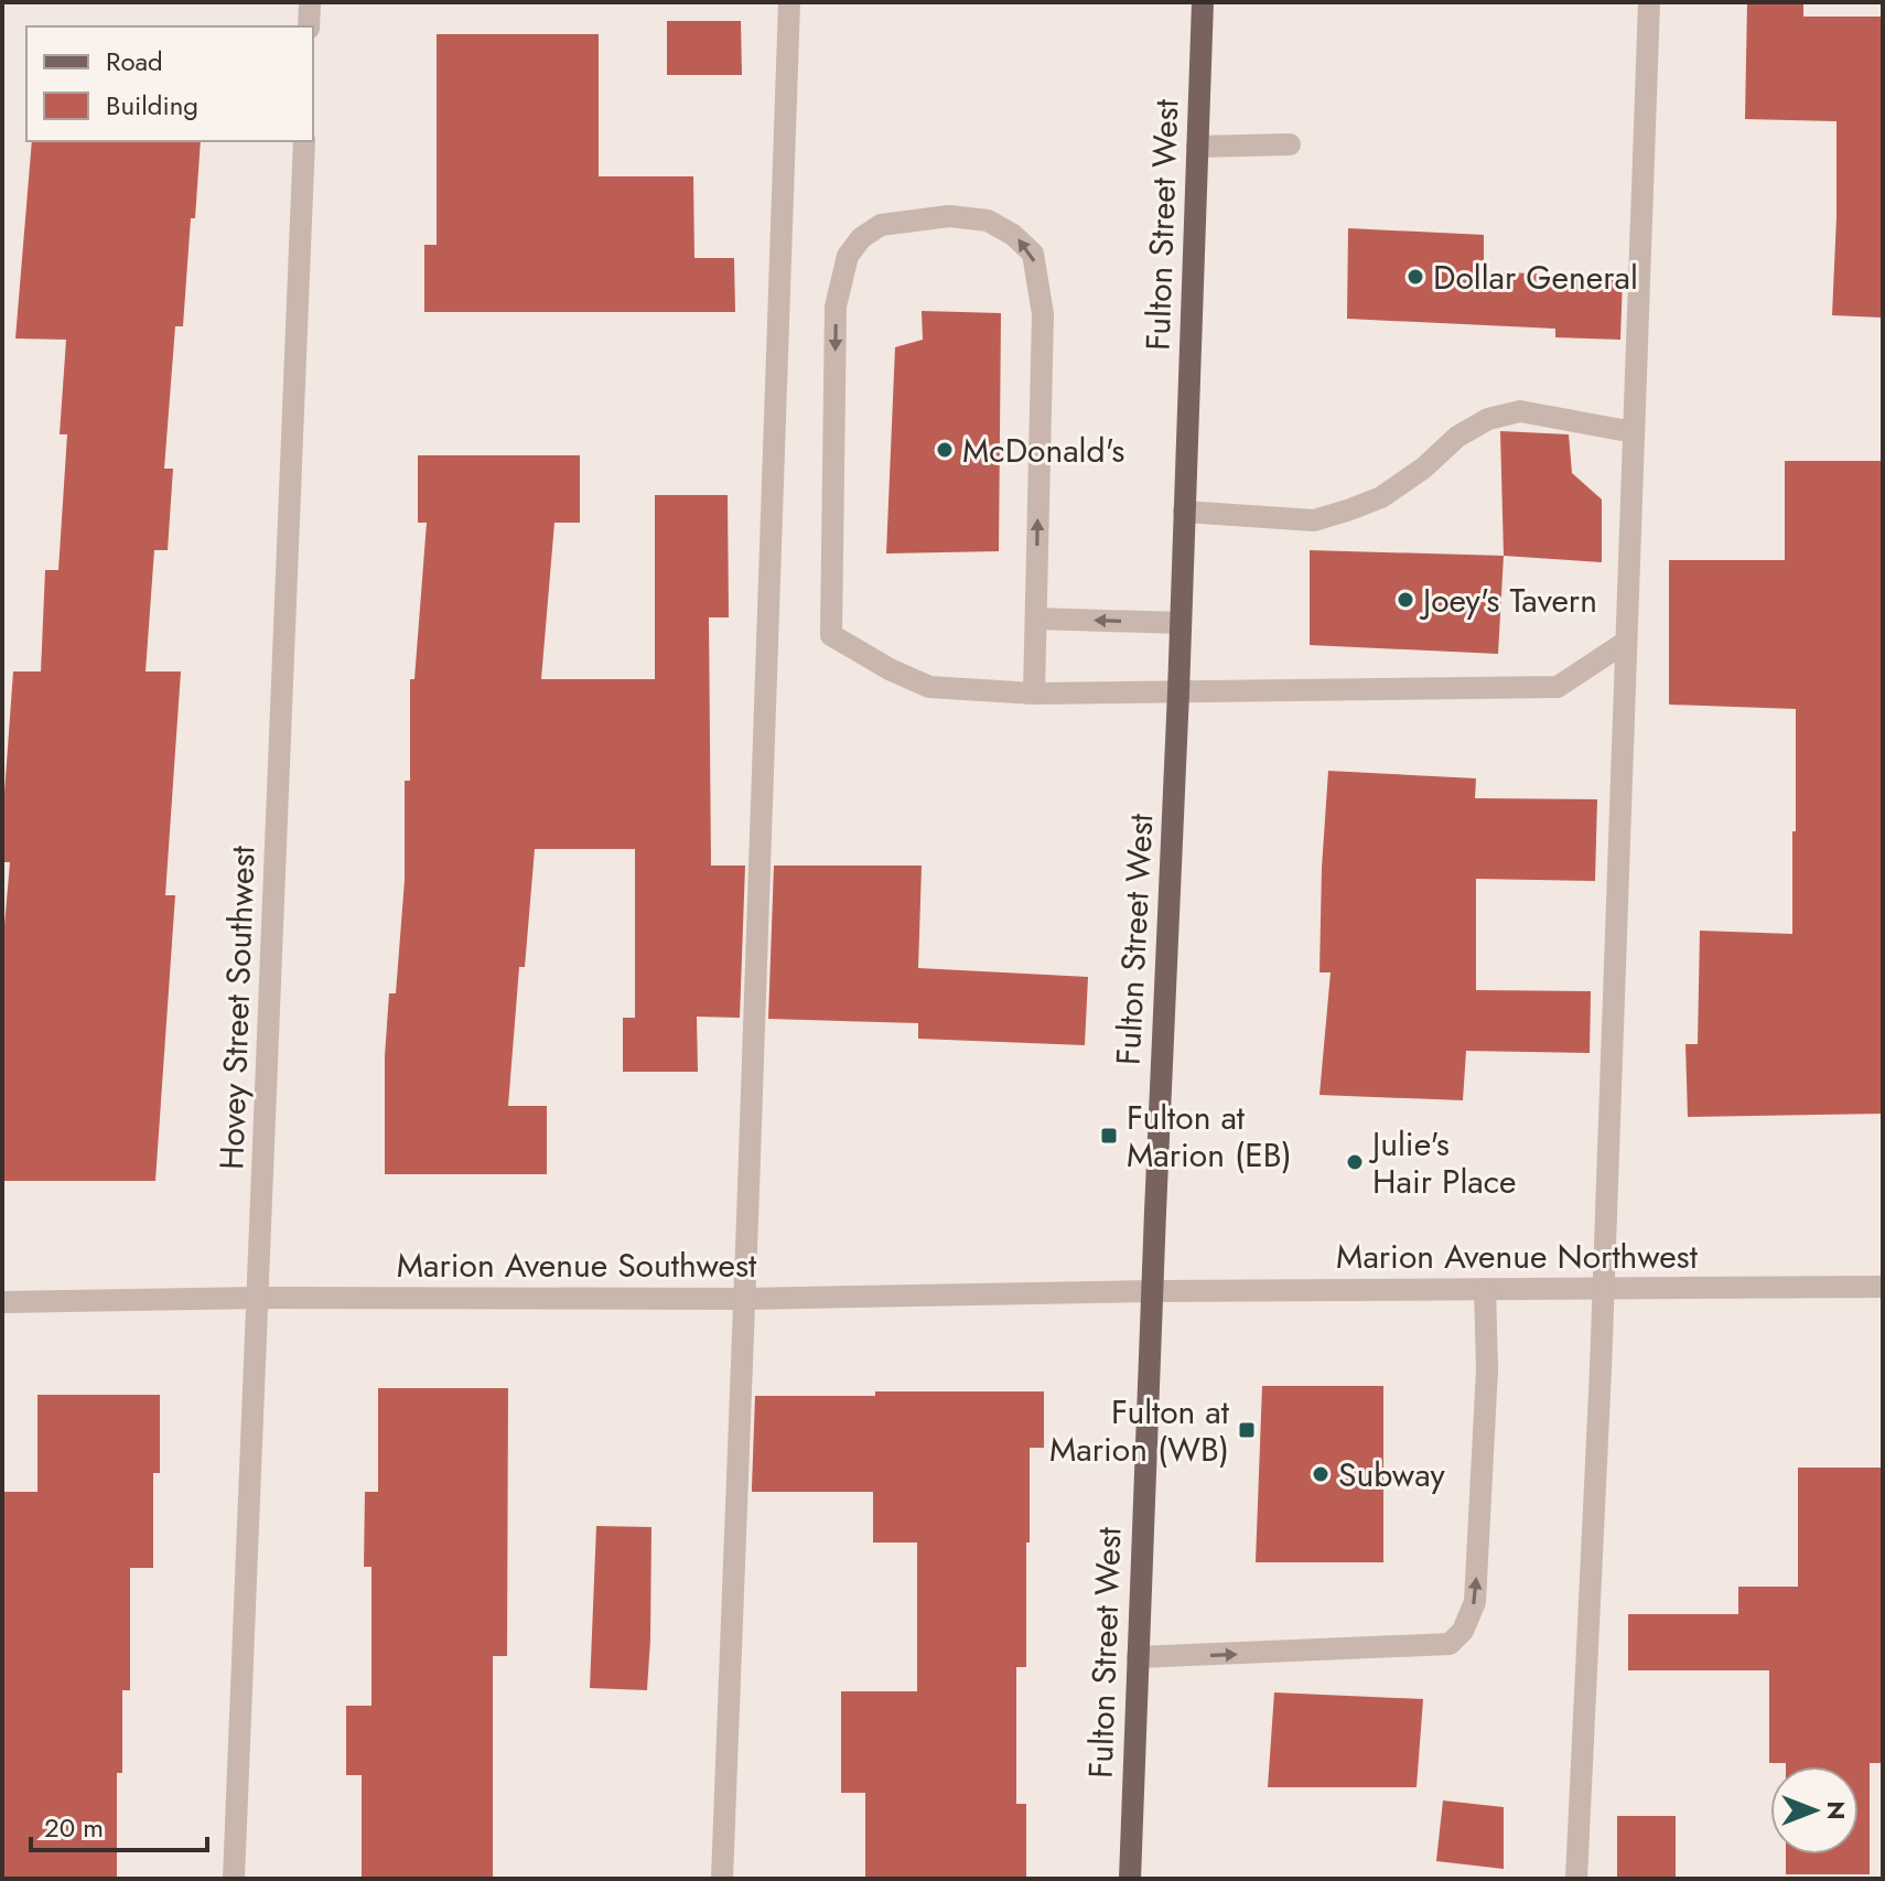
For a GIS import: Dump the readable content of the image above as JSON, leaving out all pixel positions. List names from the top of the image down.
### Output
{
  "streets": {
    "main road": ["Fulton Street West"],
    "street": ["Hovey Street Southwest", "Marion Avenue Northwest", "Marion Avenue Southwest"]
  },
  "crossings": [
    ["Fulton Street West", "Marion Avenue Northwest"],
    ["Fulton Street West", "Marion Avenue Southwest"],
    ["Hovey Street Southwest", "Marion Avenue Southwest"],
    ["Marion Avenue Northwest", "Marion Avenue Southwest"]
  ],
  "places": {
    "other": [
      "Dollar General",
      "McDonald's",
      "Joey's Tavern",
      "Julie's Hair Place",
      "Subway"
    ],
    "transit": ["Fulton at Marion (EB)", "Fulton at Marion (WB)"]
  },
  "legend": ["Road", "Building"],
  "scale_bar": "20 m",
  "north": "right"
}
